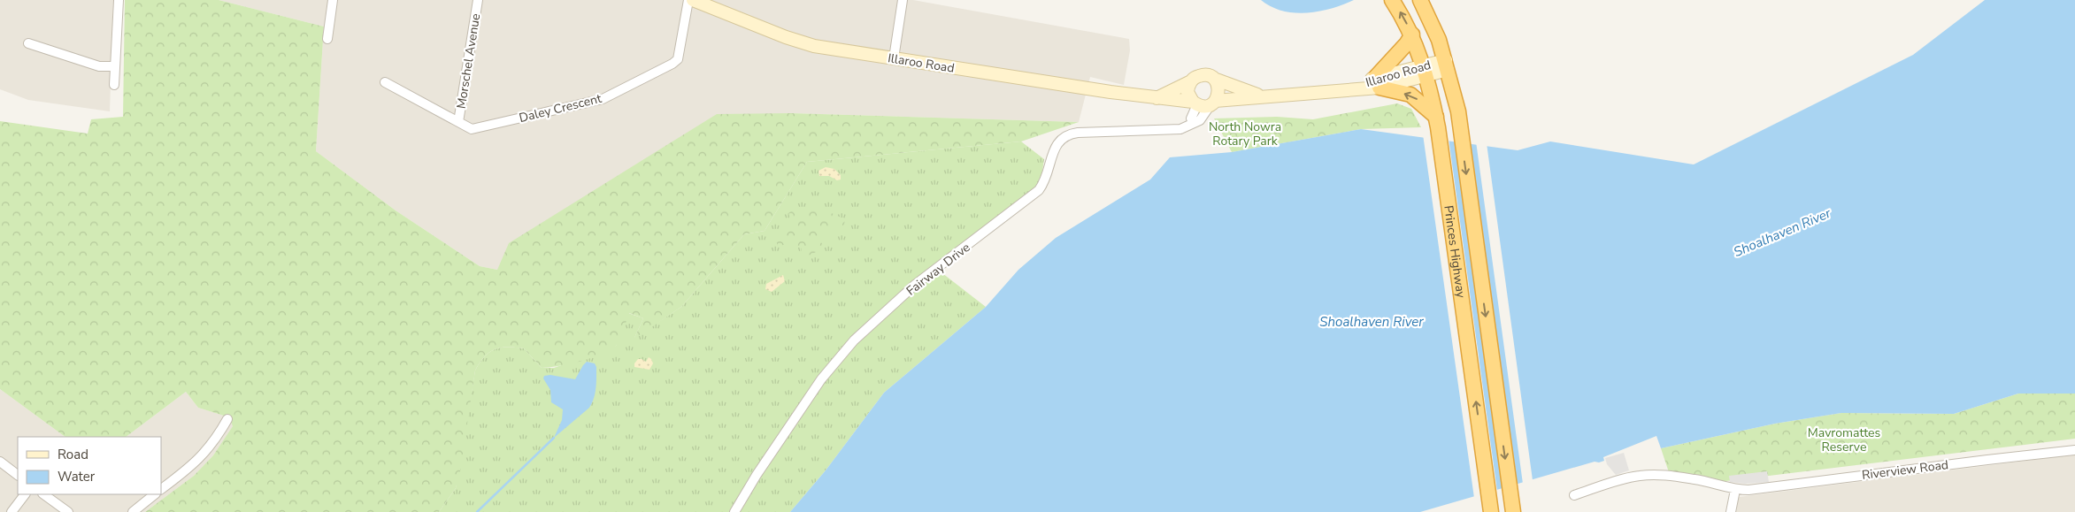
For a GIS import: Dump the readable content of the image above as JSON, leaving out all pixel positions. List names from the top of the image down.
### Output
{
  "streets": {
    "highway": ["Princes Highway"],
    "main road": ["Illaroo Road"],
    "street": [
      "Morschel Avenue",
      "Daley Crescent",
      "Fairway Drive",
      "Riverview Road"
    ]
  },
  "crossings": [
    ["Morschel Avenue", "Daley Crescent"],
    ["Illaroo Road", "Princes Highway"],
    ["Illaroo Road", "Fairway Drive"]
  ],
  "water": ["Shoalhaven River"],
  "parks": ["North Nowra Rotary Park", "Mavromattes Reserve"],
  "legend": ["Road", "Water"]
}
